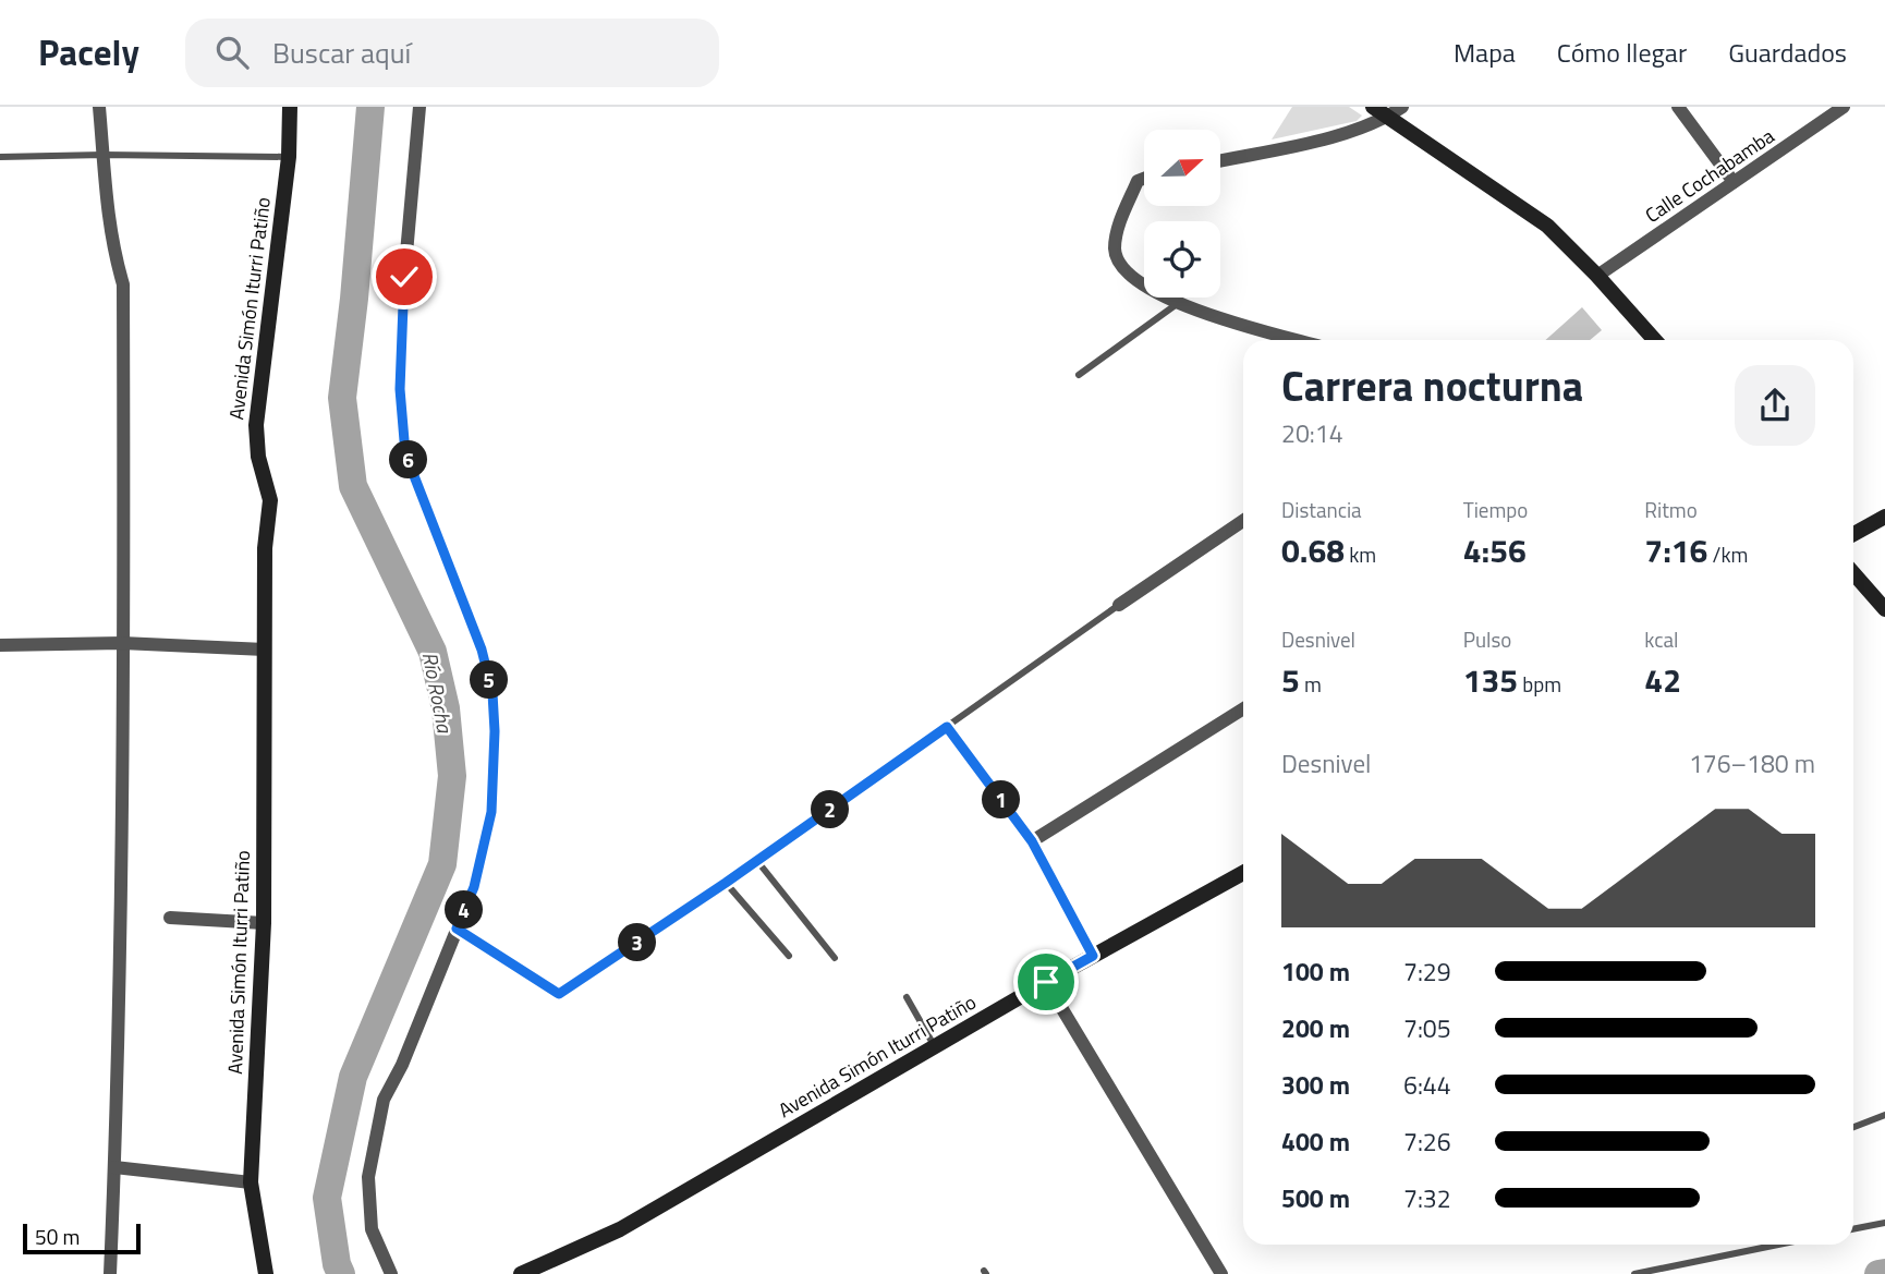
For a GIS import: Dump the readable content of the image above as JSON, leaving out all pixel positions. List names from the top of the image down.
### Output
{
  "streets": {
    "street": ["Calle Cochabamba", "Avenida Simón Iturri Patiño"]
  },
  "water": ["Río Rocha"],
  "scale_bar": "50 m",
  "north": "right",
  "page": {
    "header": "Pacely",
    "search": "Buscar aquí",
    "nav": ["Mapa", "Cómo llegar", "Guardados"],
    "heading": ["Carrera nocturna", "20:14"],
    "pins": [
      "6",
      "5",
      "1",
      "2",
      "4",
      "3"
    ],
    "stats": [
      ["Distancia", "0.68 km"],
      ["Tiempo", "4:56"],
      ["Ritmo", "7:16 /km"],
      ["Desnivel", "5 m"],
      ["Pulso", "135 bpm"],
      ["kcal", "42"]
    ],
    "chart": ["Desnivel", "176–180 m"],
    "list": [
      {
        "name": "100 m",
        "note": "7:29"
      },
      {
        "name": "200 m",
        "note": "7:05"
      },
      {
        "name": "300 m",
        "note": "6:44"
      },
      {
        "name": "400 m",
        "note": "7:26"
      },
      {
        "name": "500 m",
        "note": "7:32"
      }
    ],
    "scale": "50 m"
  }
}
